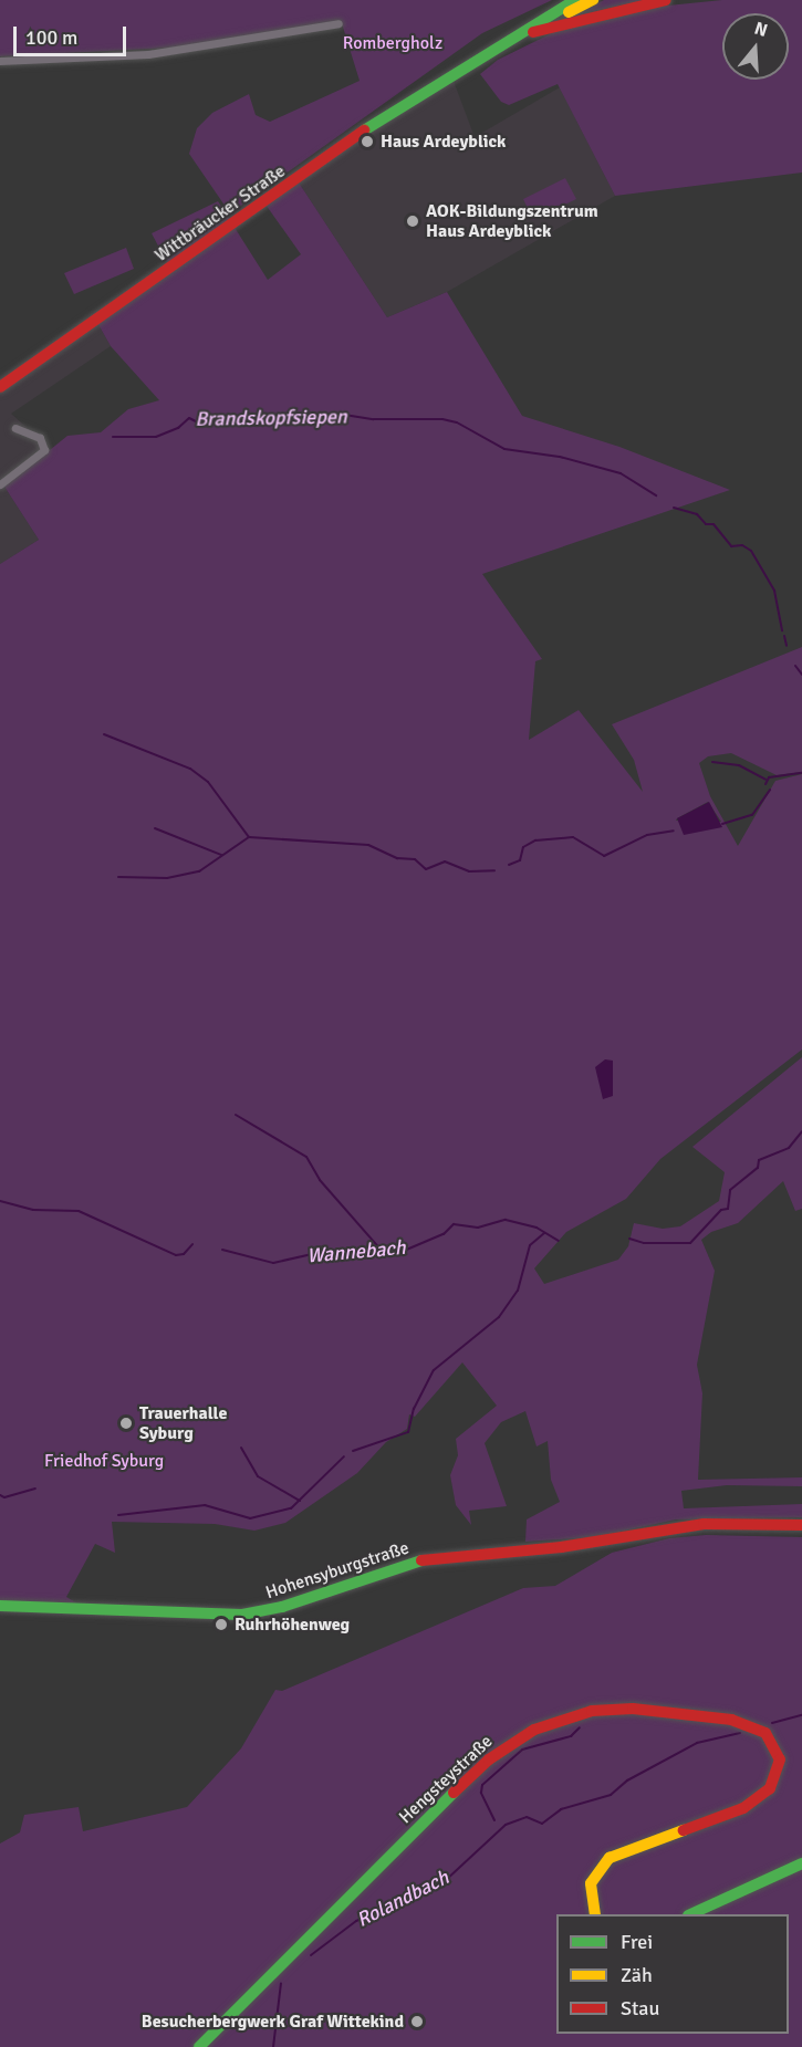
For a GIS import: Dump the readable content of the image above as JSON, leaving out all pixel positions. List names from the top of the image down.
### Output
{
  "streets": {
    "main road": ["Wittbräucker Straße", "Hohensyburgstraße", "Hengsteystraße"]
  },
  "water": ["Brandskopfsiepen", "Wannebach", "Rolandbach"],
  "parks": ["Rombergholz", "Friedhof Syburg"],
  "places": [
    "Haus Ardeyblick",
    "AOK-Bildungszentrum Haus Ardeyblick",
    "Trauerhalle Syburg",
    "Ruhrhöhenweg",
    "Besucherbergwerk Graf Wittekind"
  ],
  "legend": ["Frei", "Zäh", "Stau"],
  "scale_bar": "100 m",
  "north": "top"
}
